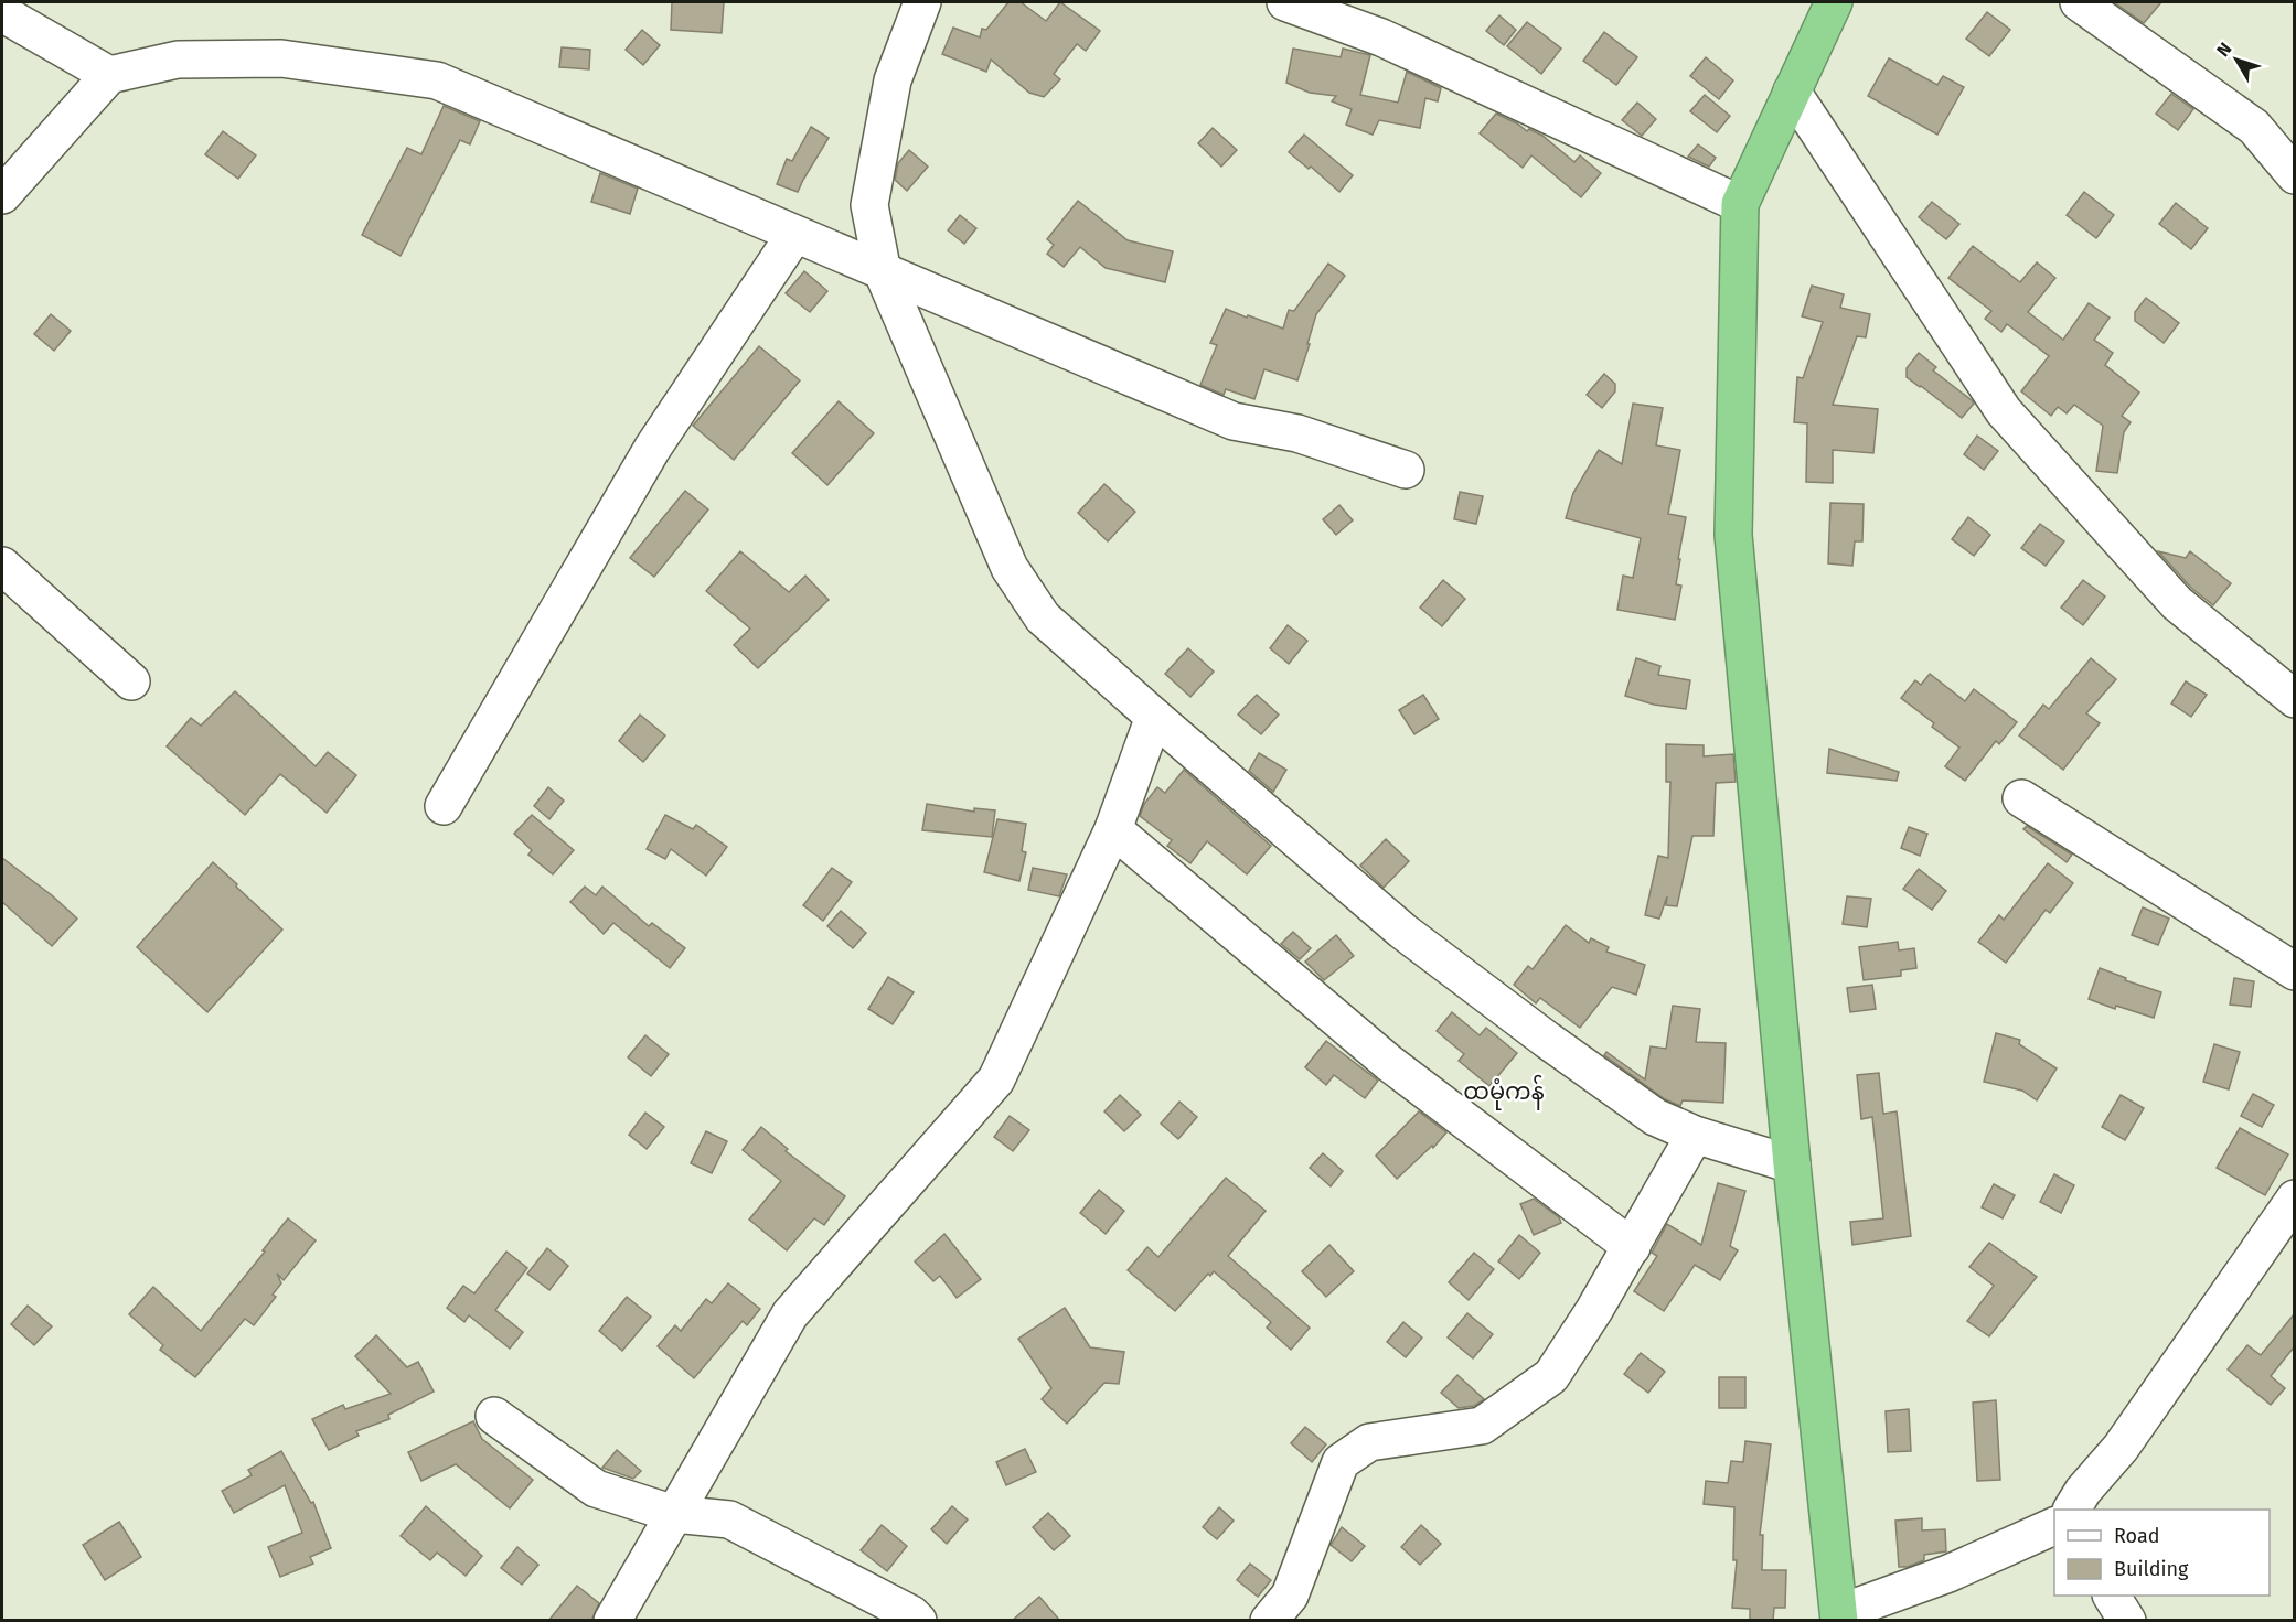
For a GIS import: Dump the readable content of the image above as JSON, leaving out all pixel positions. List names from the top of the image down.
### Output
{
  "districts": ["ထမုံကန်"],
  "legend": ["Road", "Building"],
  "north": "top left"
}
